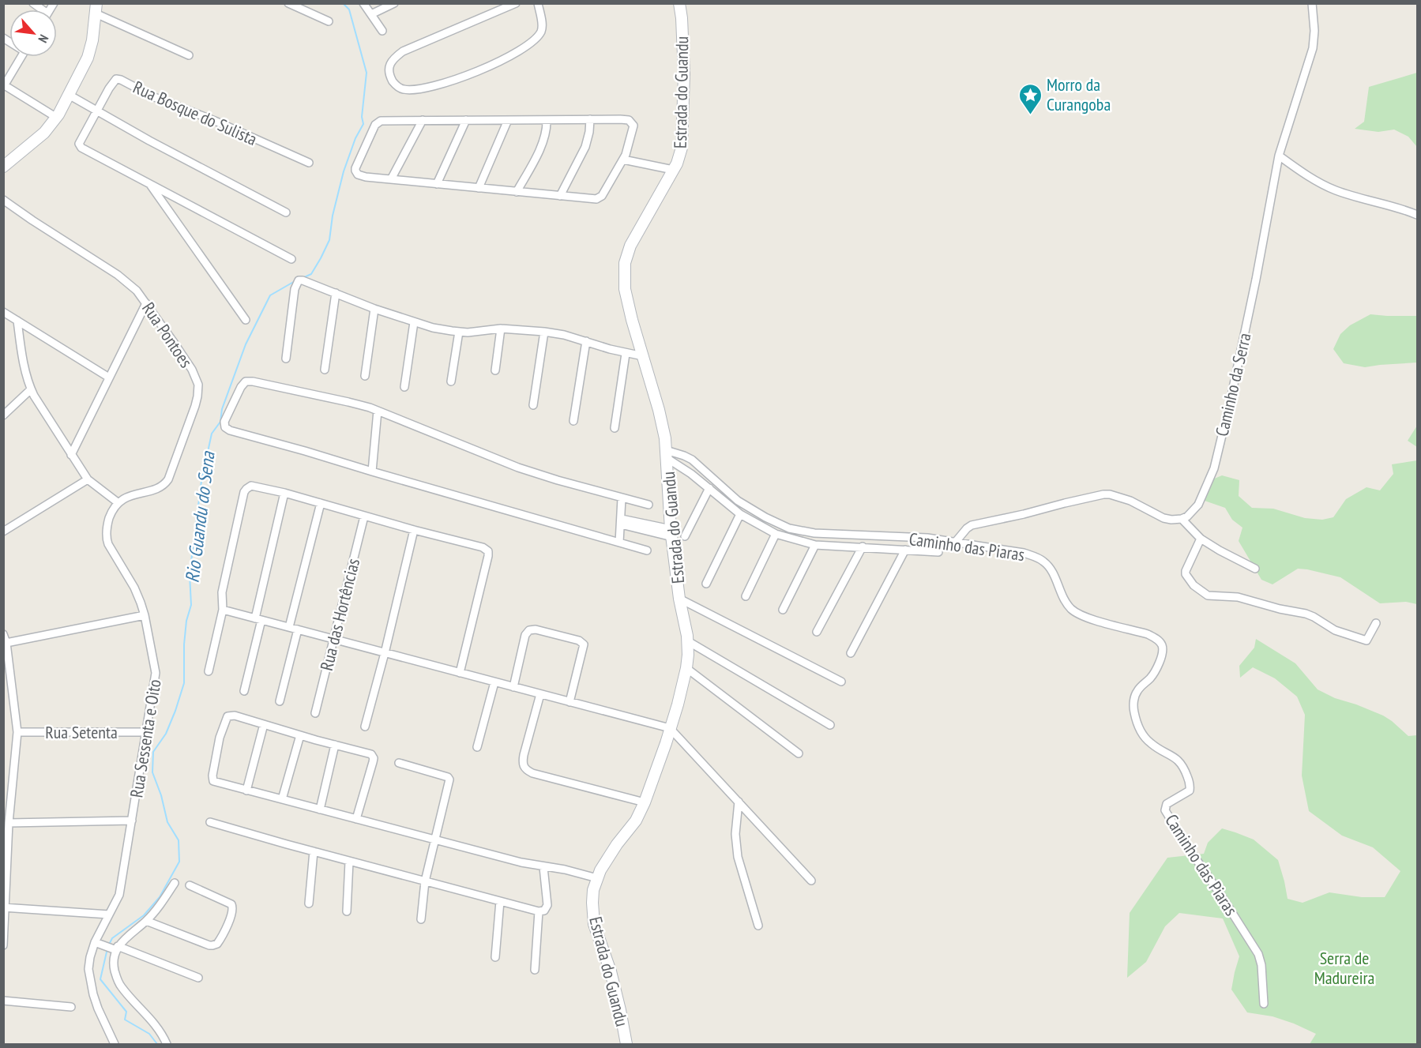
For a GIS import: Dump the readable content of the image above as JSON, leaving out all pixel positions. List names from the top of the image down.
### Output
{
  "streets": {
    "street": [
      "Estrada do Guandu",
      "Rua Bosque do Sulista",
      "Rua Pontoes",
      "Caminho da Serra",
      "Caminho das Piaras",
      "Rua das Hortências",
      "Rua Setenta",
      "Rua Sessenta e Oito"
    ]
  },
  "crossings": [
    ["Estrada do Guandu", "Caminho das Piaras"],
    ["Rua Pontoes", "Rua Sessenta e Oito"],
    ["Rua Setenta", "Rua Sessenta e Oito"]
  ],
  "water": ["Rio Guandu do Sena"],
  "parks": ["Serra de Madureira"],
  "places": {
    "place": ["Morro da Curangoba"]
  },
  "north": "bottom right"
}
